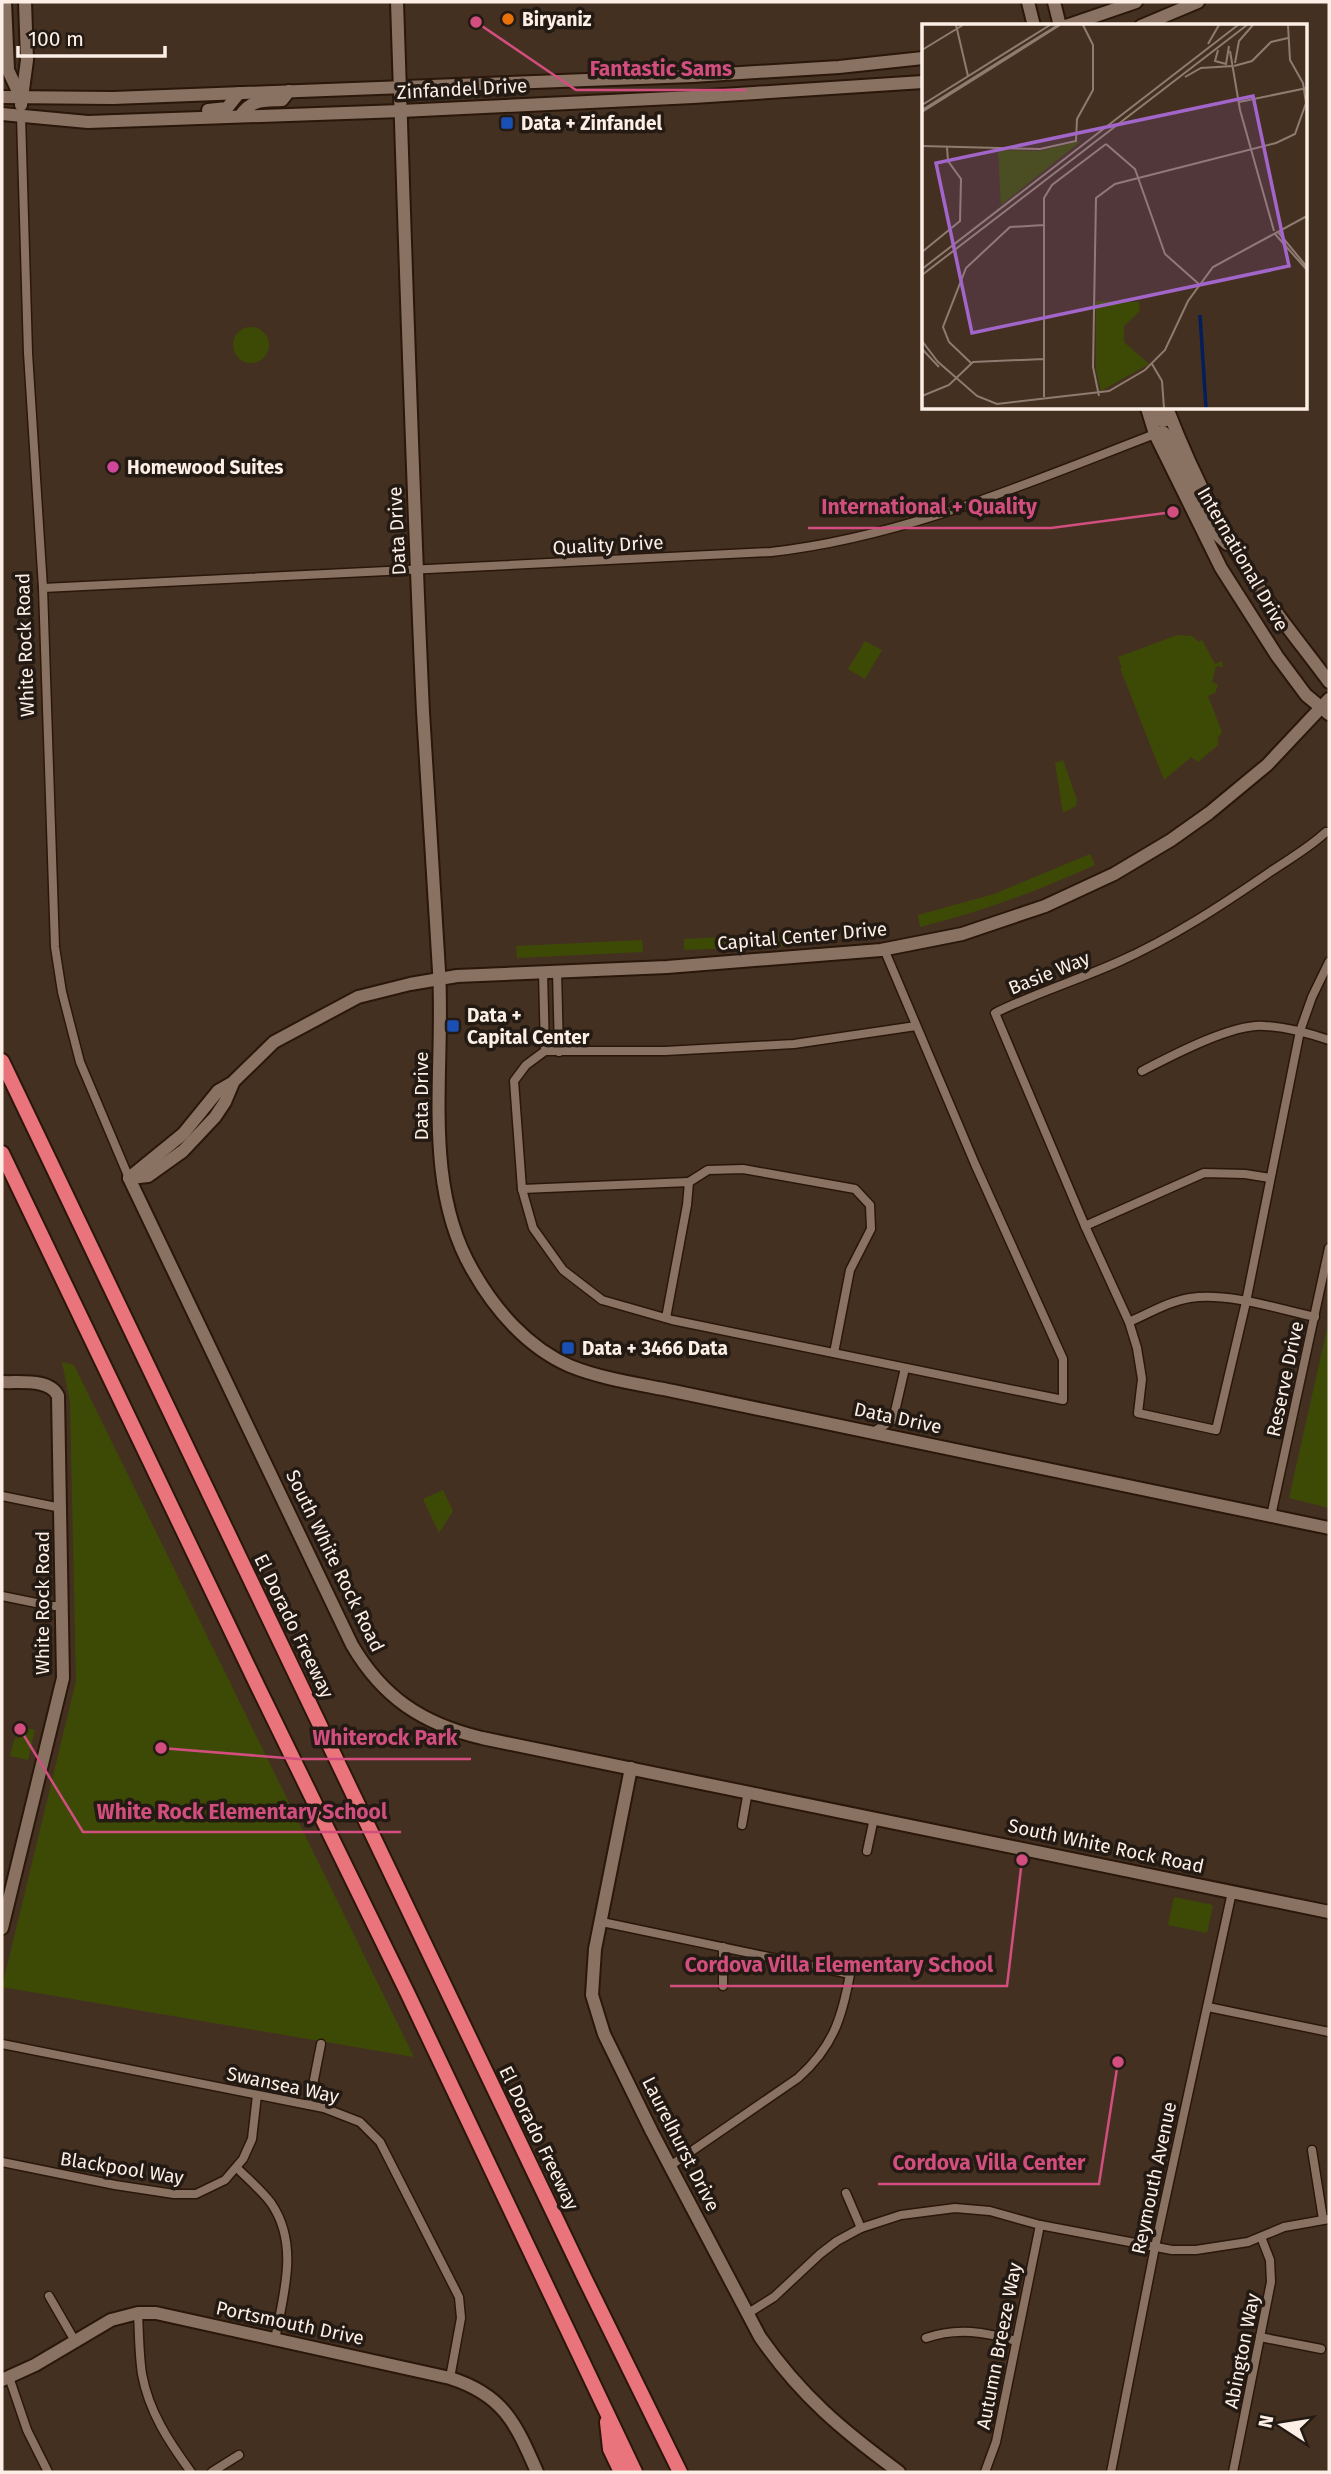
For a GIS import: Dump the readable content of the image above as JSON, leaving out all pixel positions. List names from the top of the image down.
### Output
{
  "streets": {
    "highway": ["El Dorado Freeway"],
    "street": [
      "Zinfandel Drive",
      "Data Drive",
      "Quality Drive",
      "International Drive",
      "White Rock Road",
      "Capital Center Drive",
      "Basie Way",
      "Reserve Drive",
      "South White Rock Road",
      "Swansea Way",
      "Laurelhurst Drive",
      "Blackpool Way",
      "Reymouth Avenue",
      "Portsmouth Drive",
      "Autumn Breeze Way",
      "Abington Way"
    ]
  },
  "crossings": [
    ["Zinfandel Drive", "Data Drive"],
    ["Zinfandel Drive", "White Rock Road"],
    ["Data Drive", "Quality Drive"],
    ["Data Drive", "Capital Center Drive"],
    ["Data Drive", "Reserve Drive"],
    ["Quality Drive", "International Drive"],
    ["Quality Drive", "White Rock Road"],
    ["International Drive", "Capital Center Drive"],
    ["White Rock Road", "Capital Center Drive"],
    ["White Rock Road", "South White Rock Road"],
    ["Capital Center Drive", "South White Rock Road"],
    ["South White Rock Road", "Laurelhurst Drive"],
    ["South White Rock Road", "Reymouth Avenue"],
    ["Swansea Way", "Blackpool Way"],
    ["Swansea Way", "Portsmouth Drive"]
  ],
  "places": {
    "other": [
      "Biryaniz",
      "Fantastic Sams",
      "Homewood Suites",
      "International + Quality",
      "White Rock Elementary School",
      "Whiterock Park",
      "Cordova Villa Elementary School",
      "Cordova Villa Center"
    ],
    "transit": ["Data + Zinfandel", "Data + Capital Center", "Data + 3466 Data"]
  },
  "scale_bar": "100 m",
  "north": "left"
}
